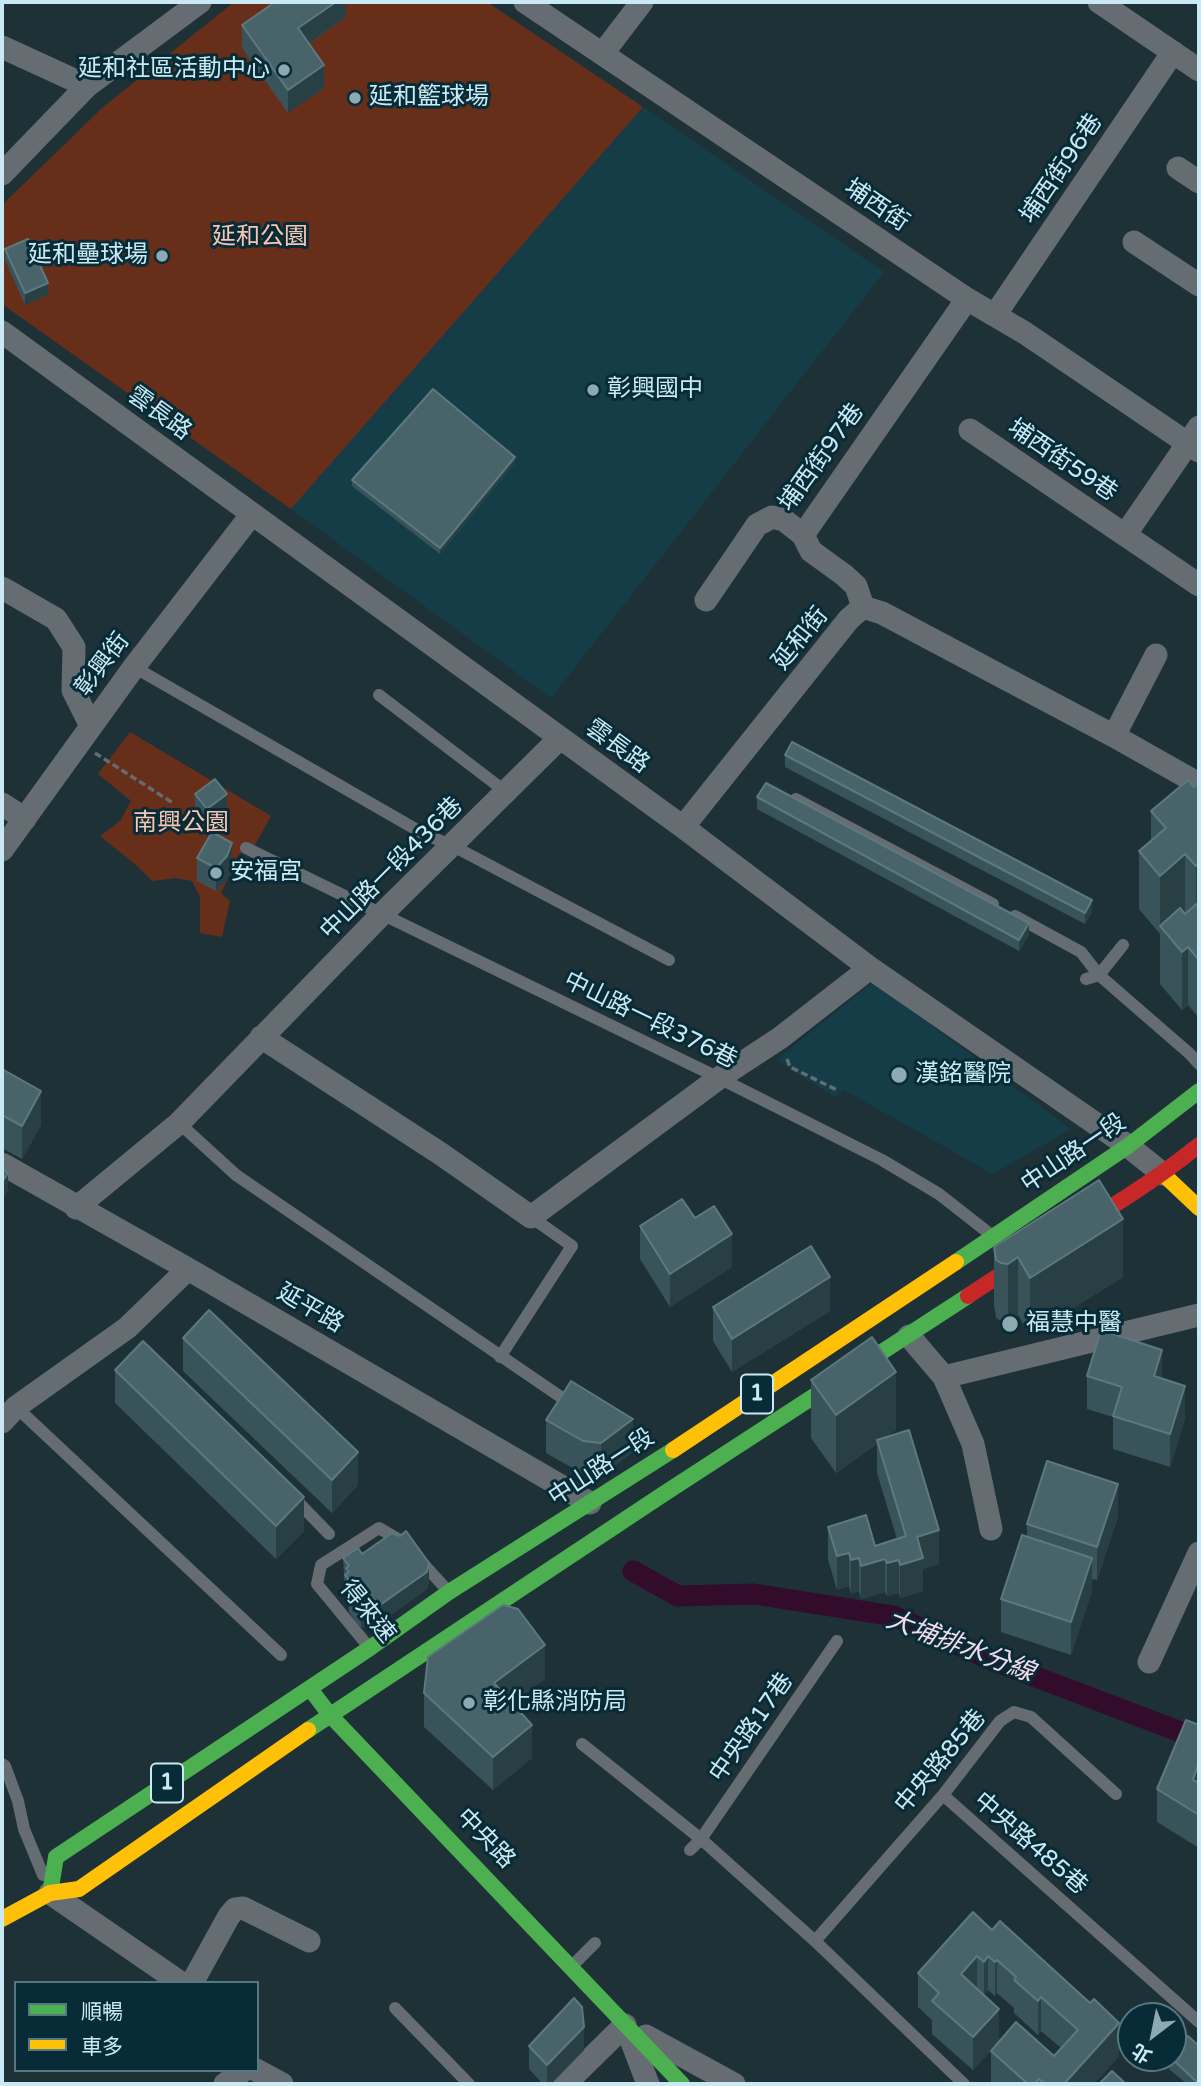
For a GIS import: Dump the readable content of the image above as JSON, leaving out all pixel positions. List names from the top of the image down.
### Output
{
  "streets": {
    "main road": [
      "雲長路",
      "中山路一段",
      "1",
      "中央路"
    ],
    "street": [
      "埔西街96巷",
      "埔西街",
      "埔西街97巷",
      "埔西街59巷",
      "延和街",
      "彰興街",
      "中山路一段436巷",
      "延平路"
    ],
    "lane": [
      "中山路一段376巷",
      "得來速",
      "中央路17巷",
      "中央路85巷",
      "中央路485巷"
    ]
  },
  "crossings": [
    ["埔西街96巷", "埔西街"],
    ["埔西街", "埔西街97巷"],
    ["埔西街", "埔西街59巷"],
    ["雲長路", "延和街"],
    ["雲長路", "彰興街"],
    ["雲長路", "中山路一段436巷"],
    ["雲長路", "中山路一段"],
    ["中山路一段436巷", "中山路一段376巷"],
    ["中山路一段436巷", "延平路"],
    ["中山路一段376巷", "中山路一段"],
    ["中山路一段", "延平路"],
    ["中山路一段", "得來速"],
    ["中山路一段", "中央路"],
    ["中央路85巷", "中央路485巷"]
  ],
  "water": ["大埔排水分線"],
  "parks": ["延和公園", "南興公園"],
  "places": [
    "延和社區活動中心",
    "延和籃球場",
    "延和壘球場",
    "彰興國中",
    "安福宮",
    "漢銘醫院",
    "福慧中醫",
    "彰化縣消防局"
  ],
  "legend": ["順暢", "車多"],
  "north": "bottom left"
}
